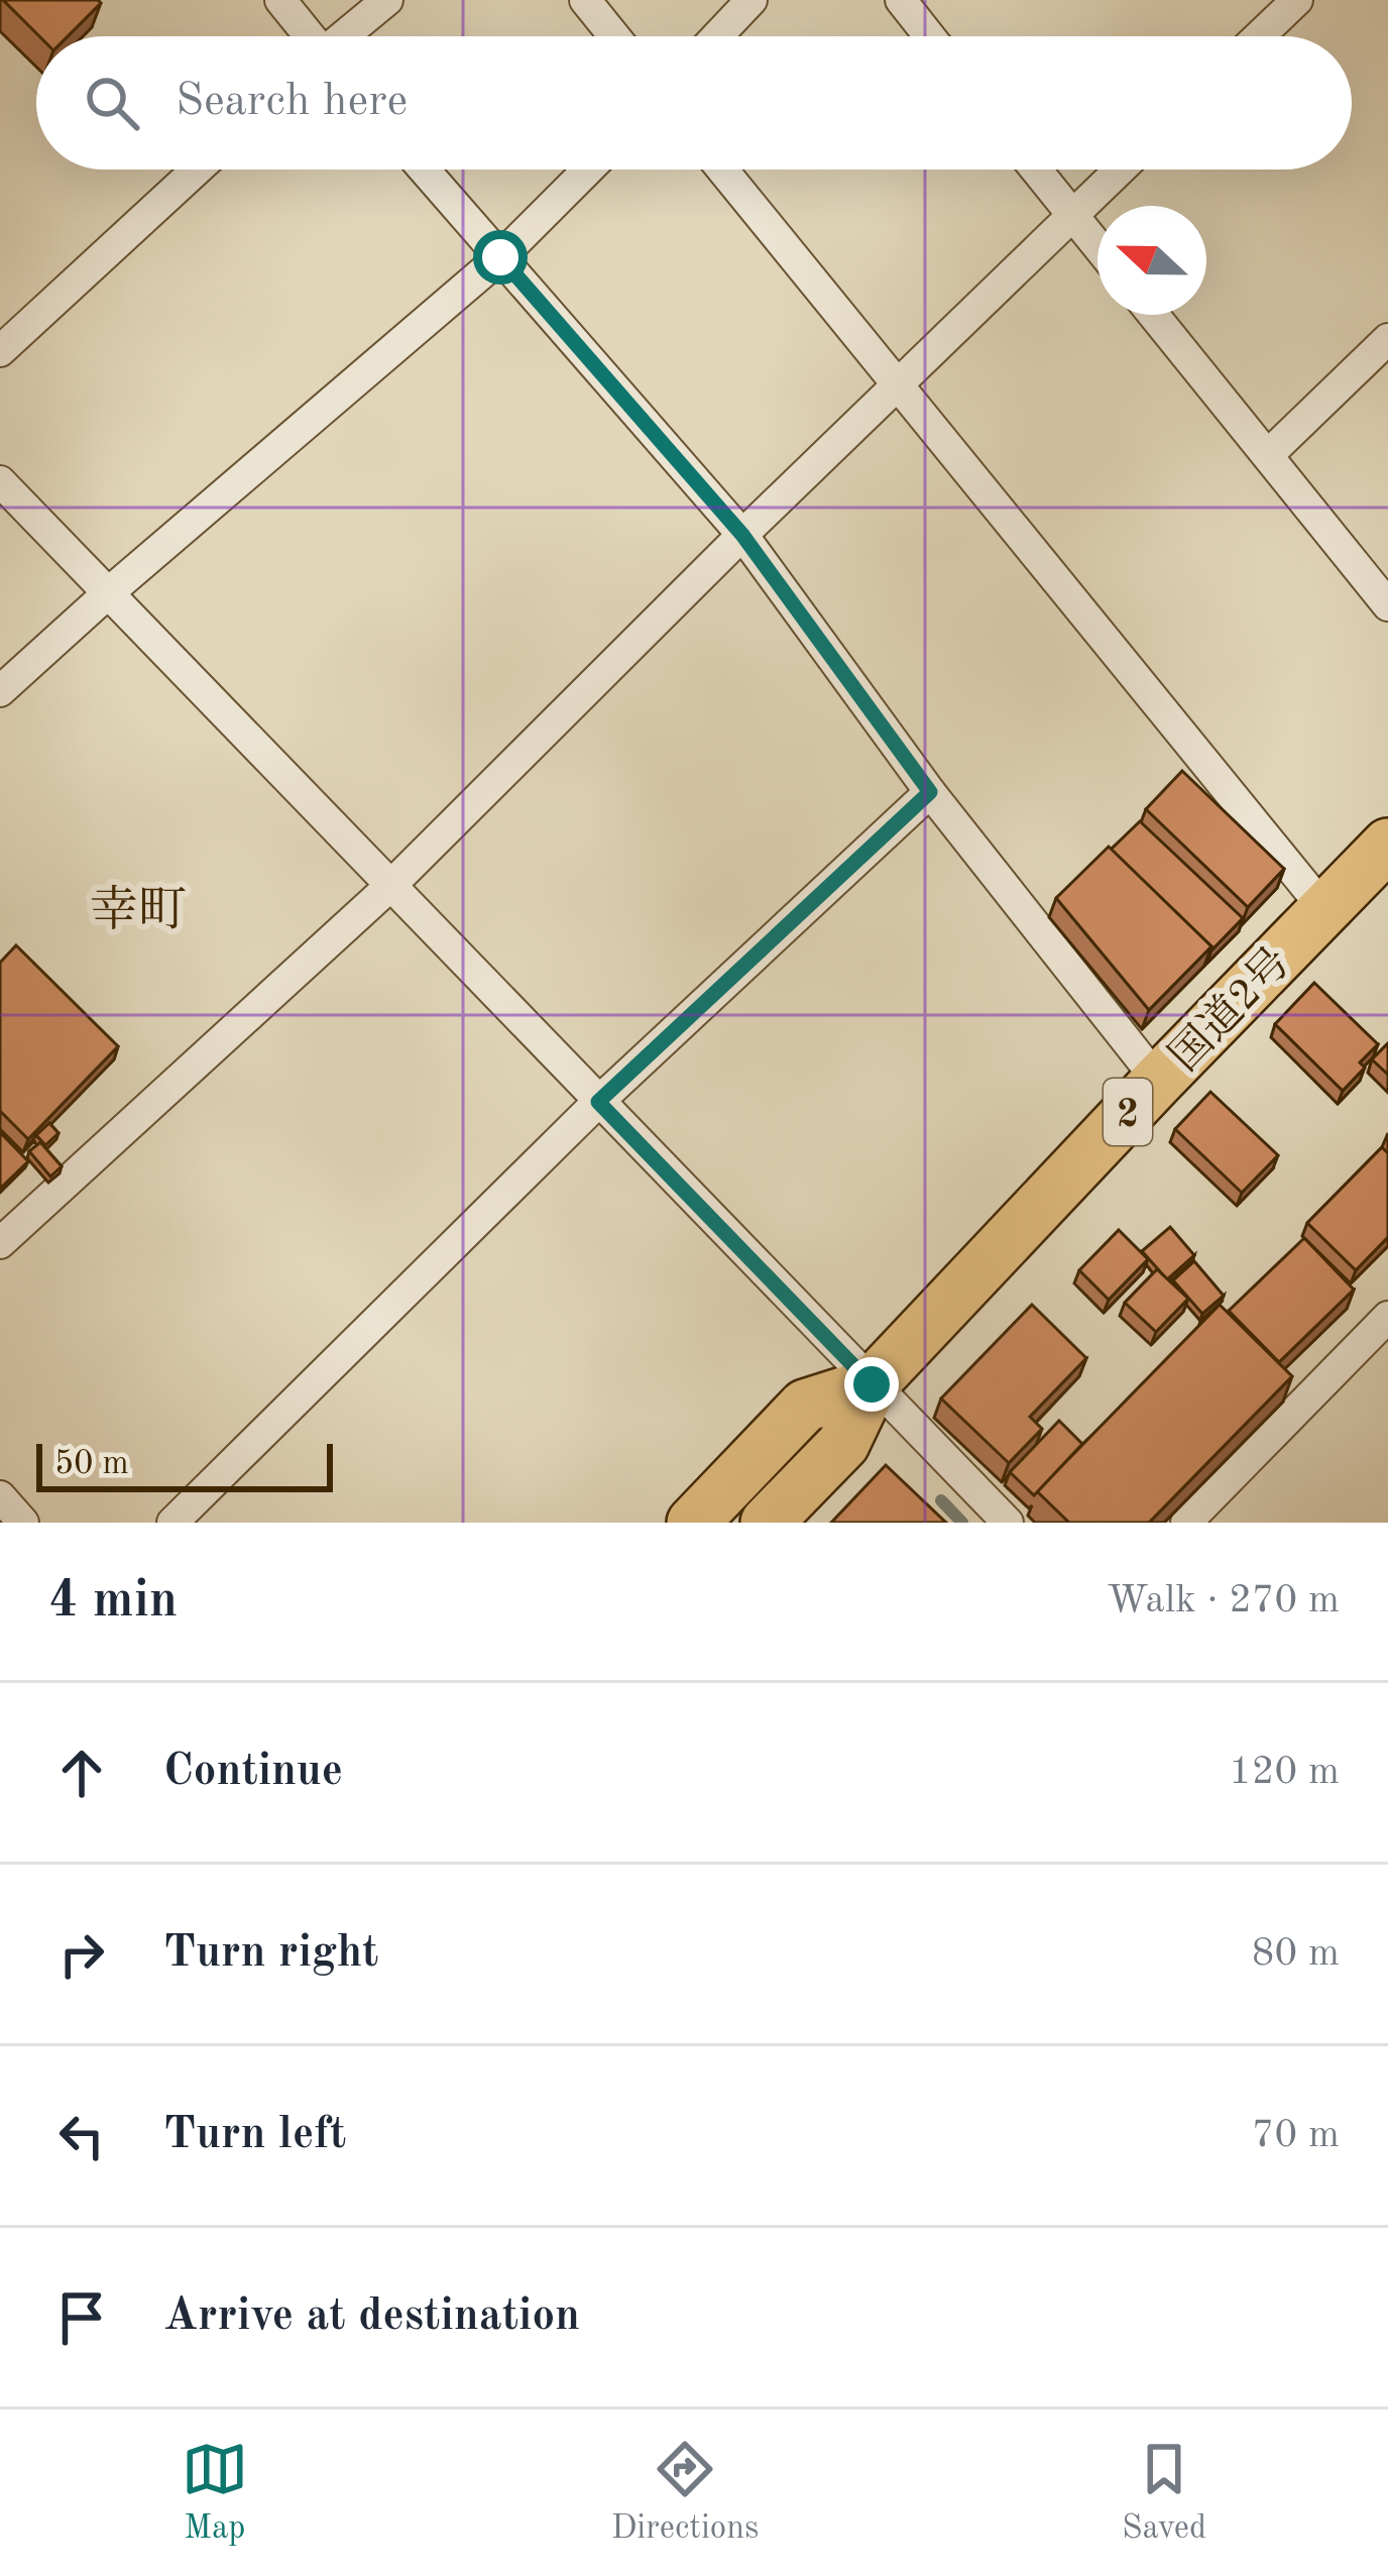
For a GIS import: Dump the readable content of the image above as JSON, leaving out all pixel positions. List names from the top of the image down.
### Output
{
  "streets": {
    "highway": ["国道2号", "2"]
  },
  "districts": ["幸町"],
  "scale_bar": "50 m",
  "north": "left",
  "page": {
    "search": "Search here",
    "scale": "50 m",
    "heading": ["4 min", "Walk · 270 m"],
    "list": [
      ["Continue", "120 m"],
      ["Turn right", "80 m"],
      ["Turn left", "70 m"],
      "Arrive at destination"
    ],
    "nav": ["Map", "Directions", "Saved"]
  }
}
